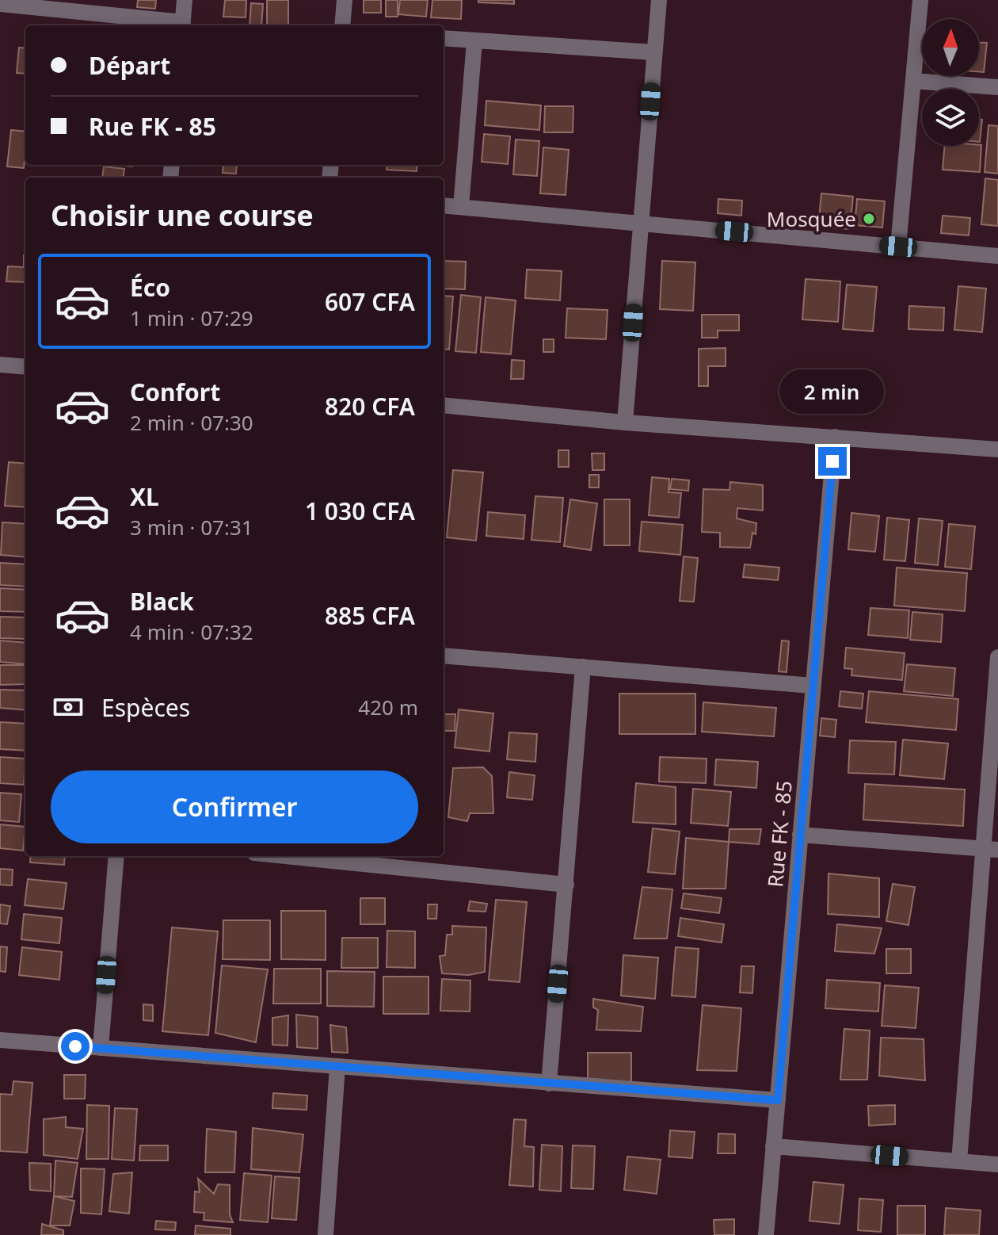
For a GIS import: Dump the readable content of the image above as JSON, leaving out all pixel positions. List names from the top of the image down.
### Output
{
  "streets": {
    "street": ["Rue FK - 85"]
  },
  "places": ["Mosquée"],
  "north": "top",
  "page": {
    "banner": ["Départ", "Rue FK - 85"],
    "heading": "Choisir une course",
    "list": [
      {
        "name": "Éco",
        "note": "1 min · 07:29",
        "value": "607 CFA"
      },
      {
        "name": "Confort",
        "note": "2 min · 07:30",
        "value": "820 CFA"
      },
      {
        "name": "XL",
        "note": "3 min · 07:31",
        "value": "1 030 CFA"
      },
      {
        "name": "Black",
        "note": "4 min · 07:32",
        "value": "885 CFA"
      }
    ],
    "bubble": "2 min",
    "pay": ["Espèces", "420 m"],
    "buttons": "Confirmer"
  }
}
